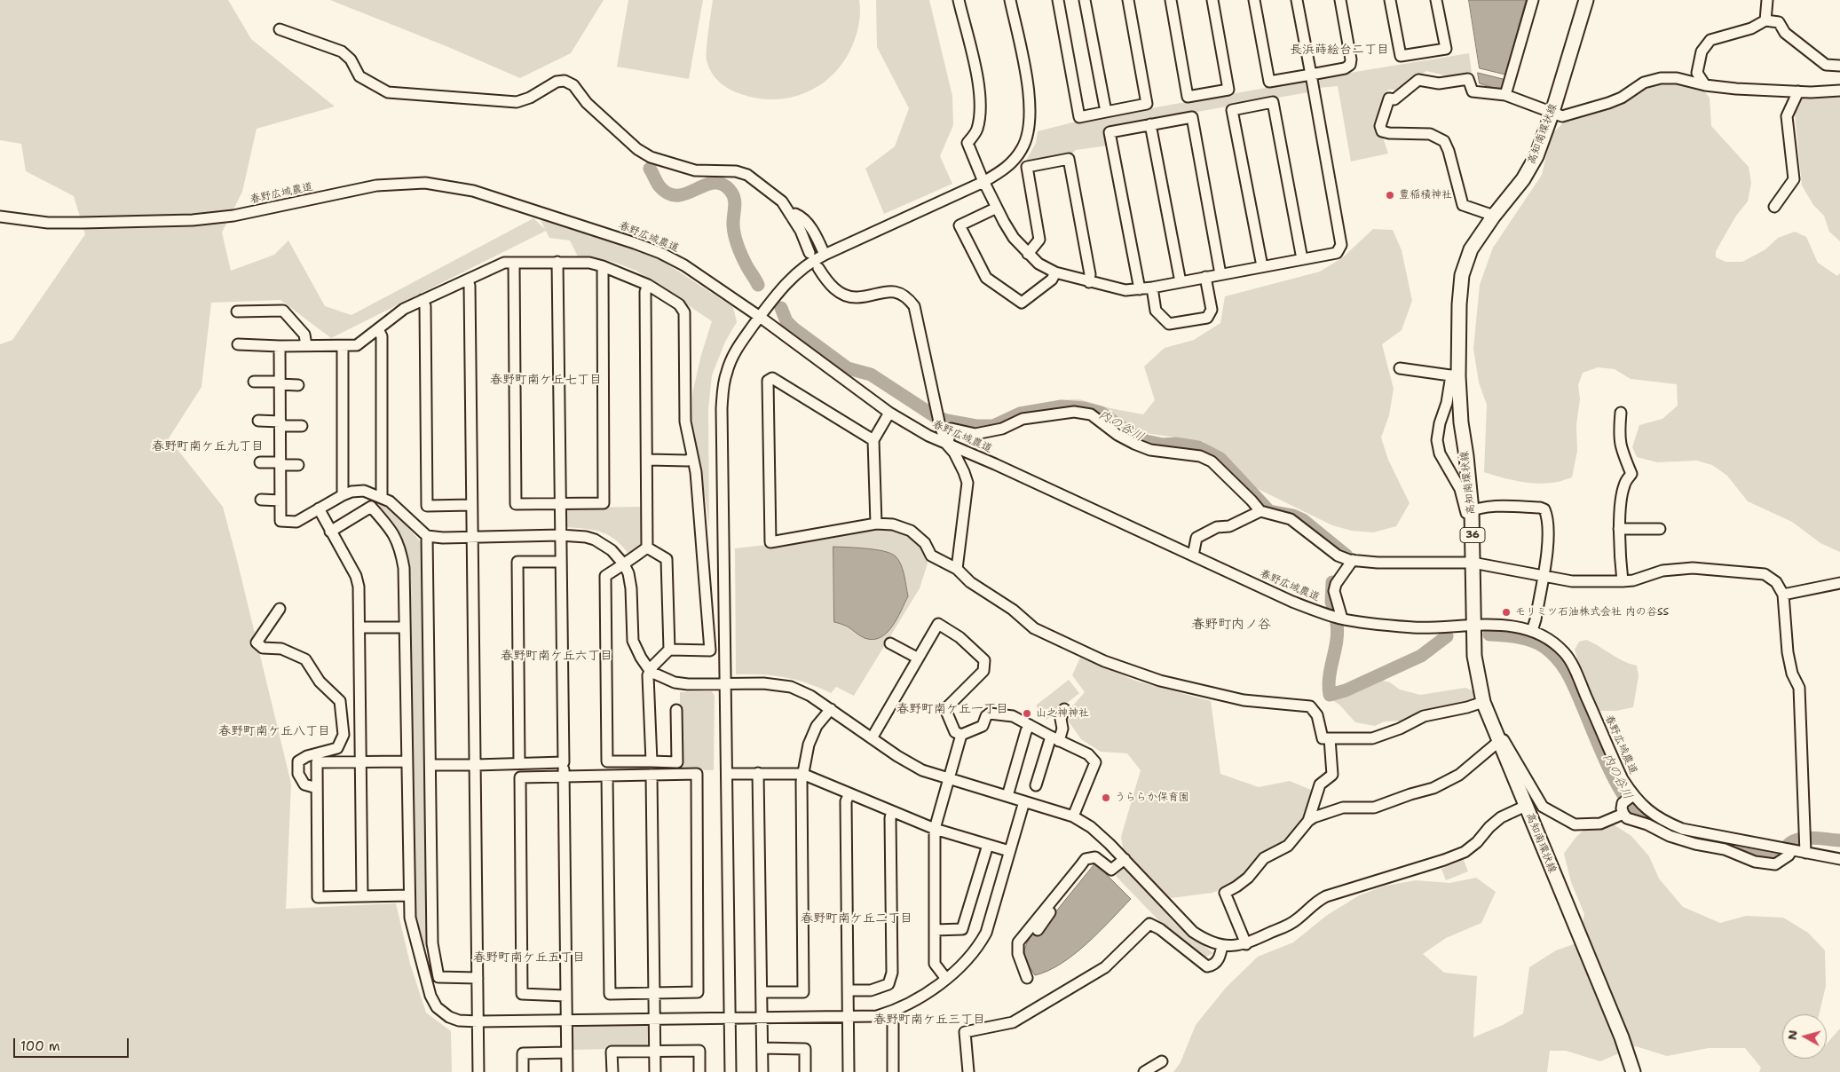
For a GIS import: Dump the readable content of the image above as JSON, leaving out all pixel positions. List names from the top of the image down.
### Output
{
  "streets": {
    "main road": ["高知南環状線", "36"],
    "street": ["春野広域農道"]
  },
  "crossings": [
    ["高知南環状線", "春野広域農道"]
  ],
  "districts": [
    "長浜蒔絵台二丁目",
    "春野町南ケ丘七丁目",
    "春野町南ケ丘九丁目",
    "春野町内ノ谷",
    "春野町南ケ丘六丁目",
    "春野町南ケ丘一丁目",
    "春野町南ケ丘八丁目",
    "春野町南ケ丘二丁目",
    "春野町南ケ丘五丁目",
    "春野町南ケ丘三丁目"
  ],
  "water": ["内の谷川"],
  "places": [
    "豊稲積神社",
    "モリミツ石油株式会社 内の谷SS",
    "山之神神社",
    "うららか保育園"
  ],
  "scale_bar": "100 m",
  "north": "left"
}
